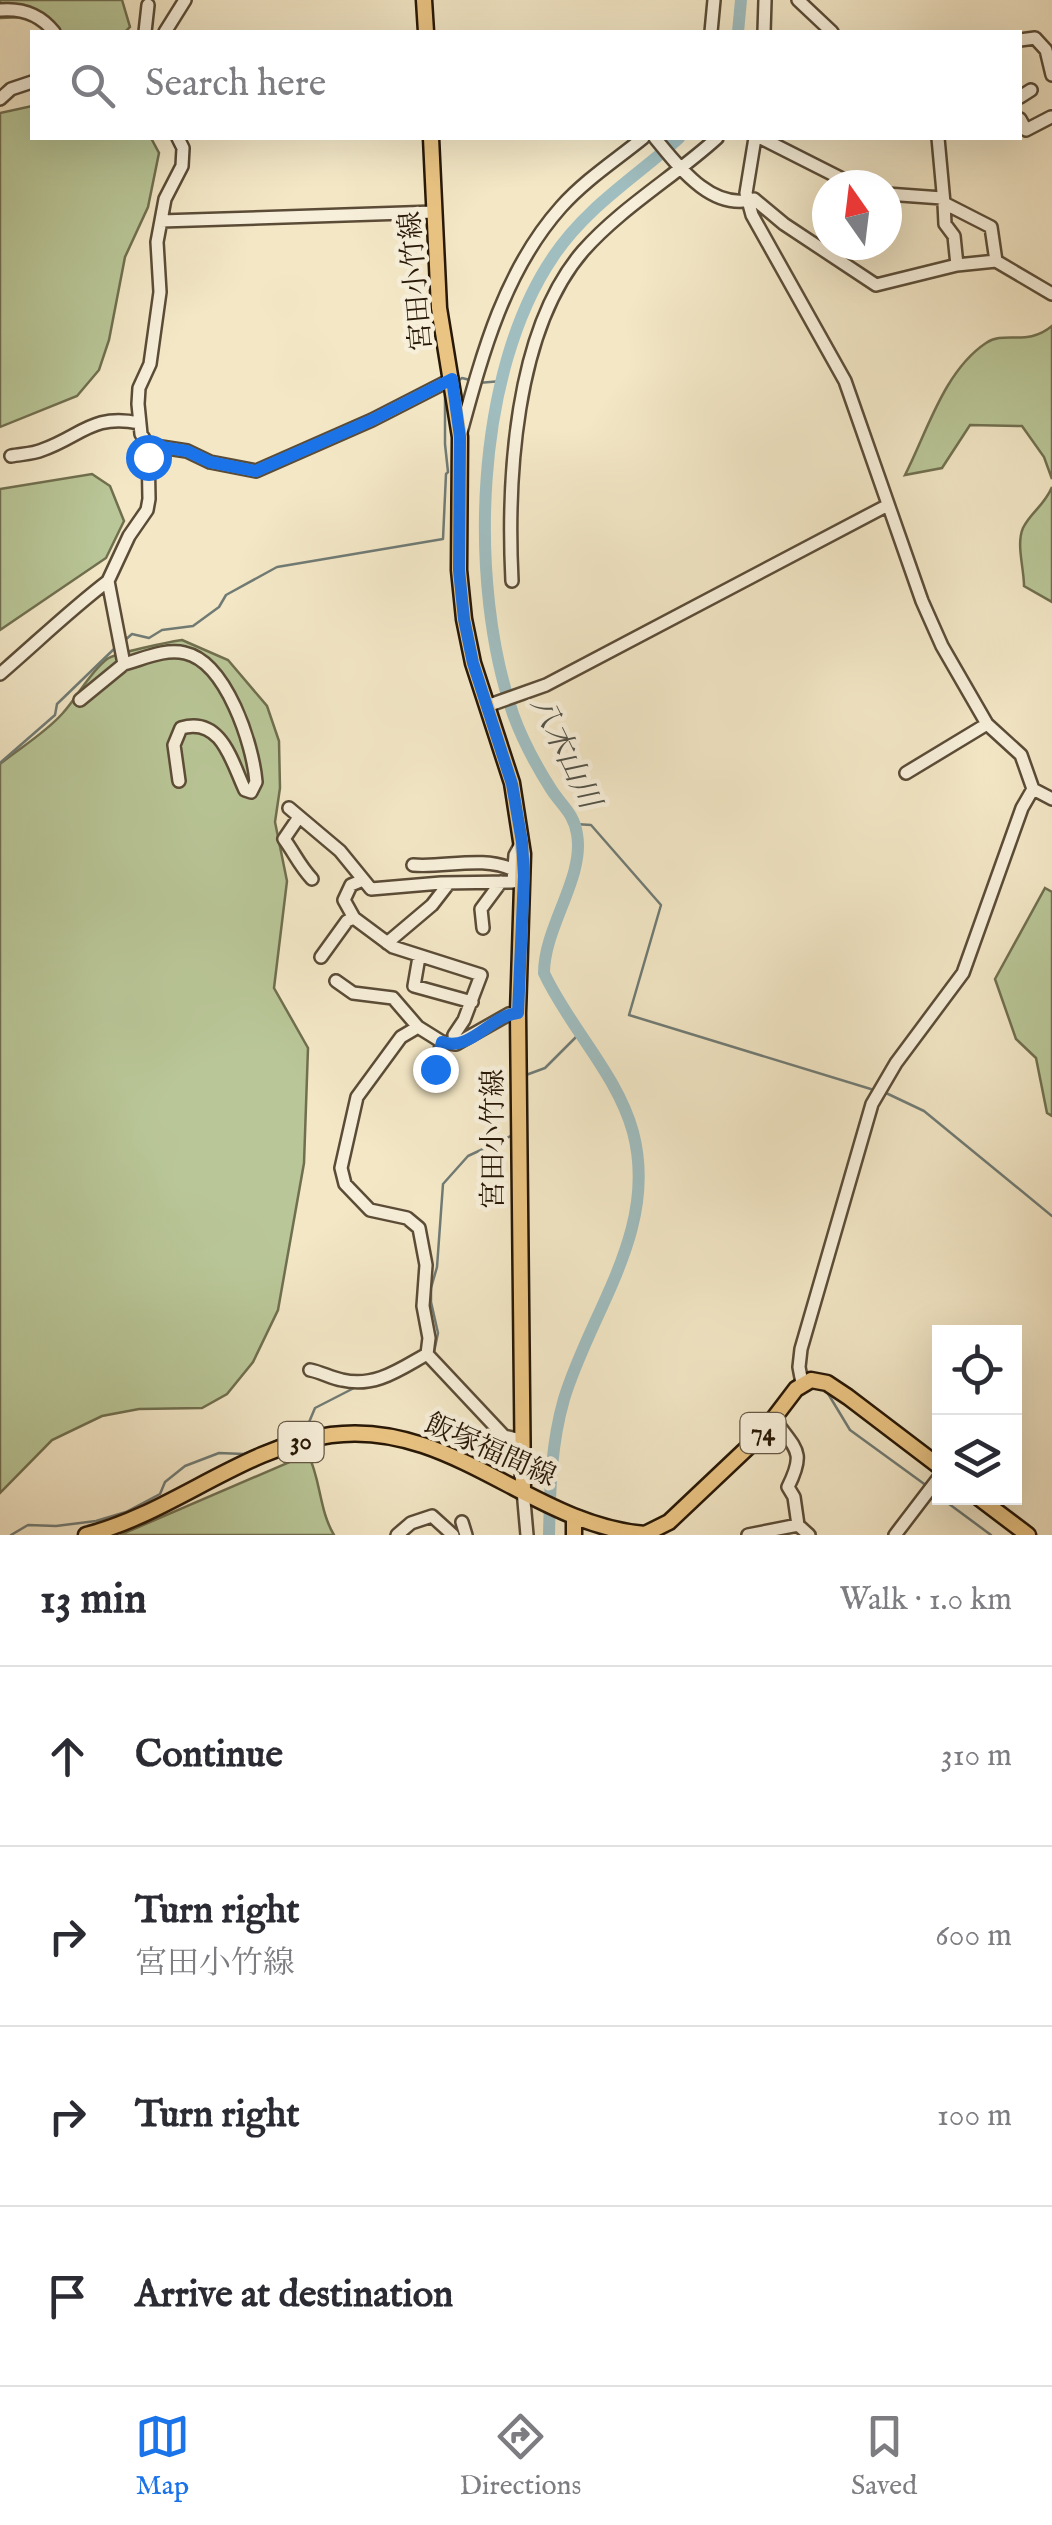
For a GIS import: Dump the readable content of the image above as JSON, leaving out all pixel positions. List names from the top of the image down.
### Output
{
  "streets": {
    "main road": [
      "宮田小竹線",
      "74",
      "30",
      "飯塚福間線"
    ]
  },
  "crossings": [
    ["宮田小竹線", "飯塚福間線"],
    ["74", "飯塚福間線"]
  ],
  "water": ["八木山川"],
  "north": "top",
  "page": {
    "search": "Search here",
    "heading": ["13 min", "Walk · 1.0 km"],
    "list": [
      ["Continue", "310 m"],
      ["Turn right", "宮田小竹線", "600 m"],
      ["Turn right", "100 m"],
      "Arrive at destination"
    ],
    "nav": ["Map", "Directions", "Saved"]
  }
}
